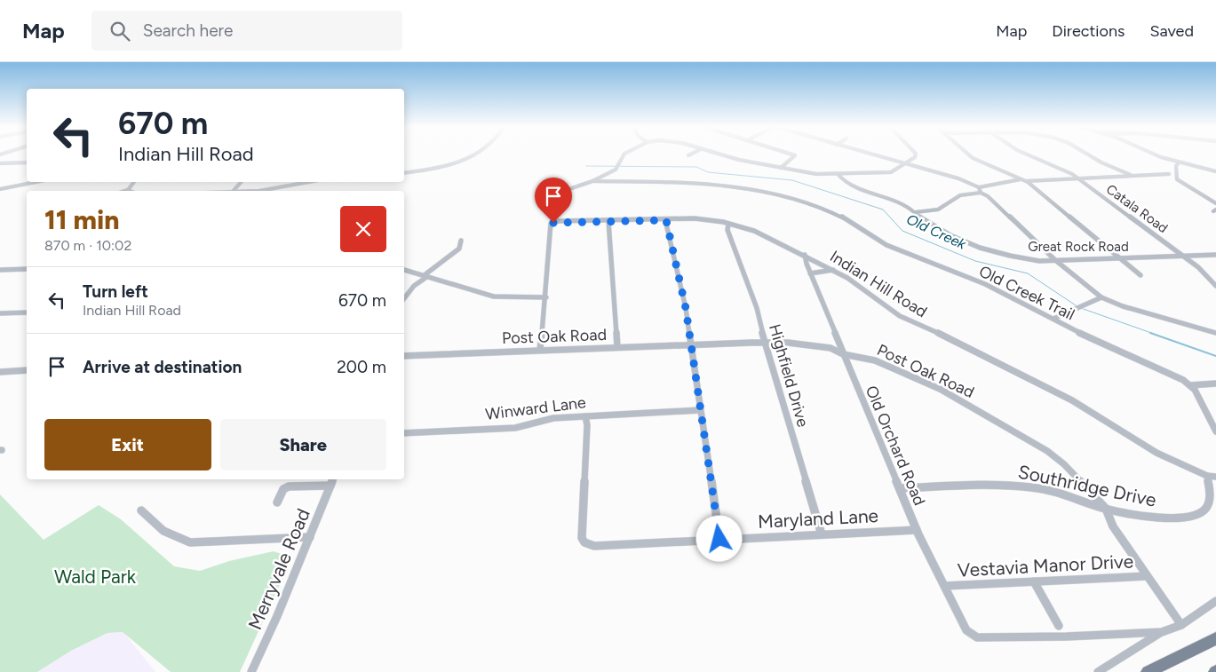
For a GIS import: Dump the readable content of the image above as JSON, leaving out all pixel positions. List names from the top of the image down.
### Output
{
  "streets": {
    "street": [
      "Catala Road",
      "Great Rock Road",
      "Indian Hill Road",
      "Old Creek Trail",
      "Post Oak Road",
      "Highfield Drive",
      "Winward Lane",
      "Old Orchard Road",
      "Southridge Drive",
      "Maryland Lane",
      "Vestavia Manor Drive",
      "Merryvale Road"
    ]
  },
  "crossings": [
    ["Catala Road", "Great Rock Road"],
    ["Indian Hill Road", "Highfield Drive"],
    ["Indian Hill Road", "Old Orchard Road"],
    ["Indian Hill Road", "Southridge Drive"],
    ["Post Oak Road", "Highfield Drive"],
    ["Post Oak Road", "Old Orchard Road"],
    ["Post Oak Road", "Southridge Drive"],
    ["Post Oak Road", "Vestavia Manor Drive"],
    ["Highfield Drive", "Maryland Lane"],
    ["Winward Lane", "Maryland Lane"],
    ["Old Orchard Road", "Southridge Drive"],
    ["Old Orchard Road", "Maryland Lane"],
    ["Old Orchard Road", "Vestavia Manor Drive"]
  ],
  "water": ["Old Creek"],
  "parks": ["Wald Park"],
  "page": {
    "header": "Map",
    "search": "Search here",
    "nav": ["Map", "Directions", "Saved"],
    "turn": ["670 m", "Indian Hill Road"],
    "heading": ["11 min", "870 m · 10:02"],
    "list": [
      {
        "name": "Turn left",
        "note": "Indian Hill Road",
        "value": "670 m"
      },
      {
        "name": "Arrive at destination",
        "value": "200 m"
      }
    ],
    "buttons": ["Exit", "Share"]
  }
}
